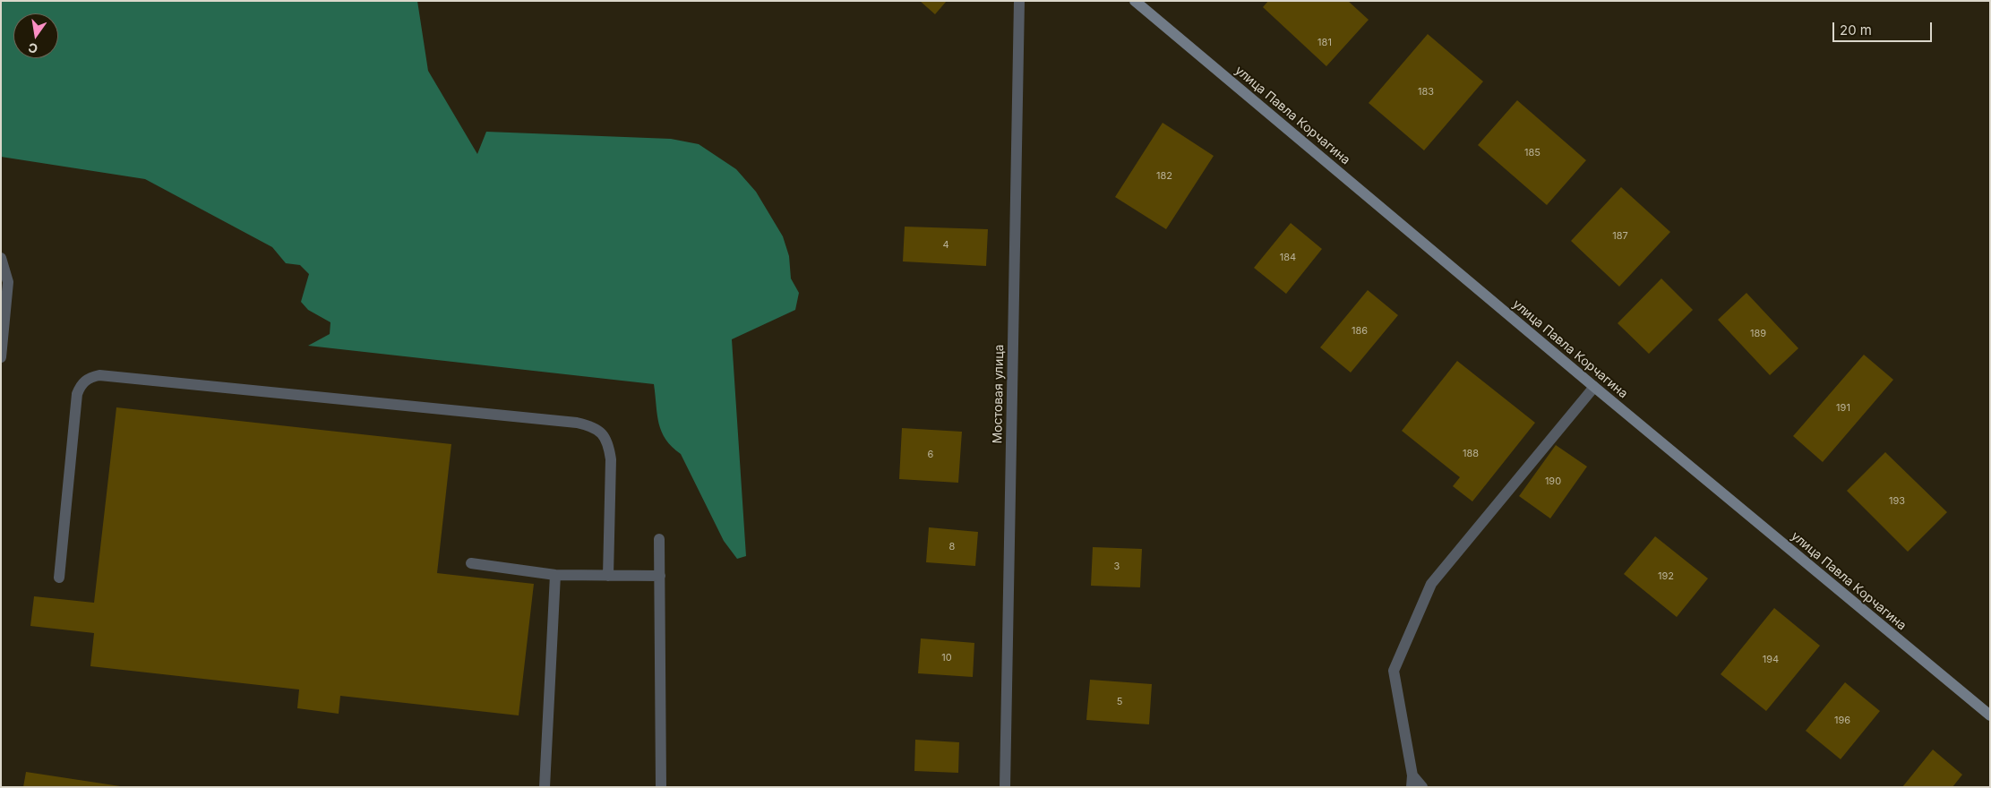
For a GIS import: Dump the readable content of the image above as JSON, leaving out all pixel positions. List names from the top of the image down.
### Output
{
  "streets": {
    "main road": ["улица Павла Корчагина"],
    "street": ["Мостовая улица"]
  },
  "house_numbers": [
    "181",
    "183",
    "185",
    "182",
    "187",
    "4",
    "184",
    "186",
    "189",
    "191",
    "188",
    "6",
    "190",
    "193",
    "8",
    "3",
    "192",
    "10",
    "194",
    "5",
    "196"
  ],
  "scale_bar": "20 m",
  "north": "bottom"
}
